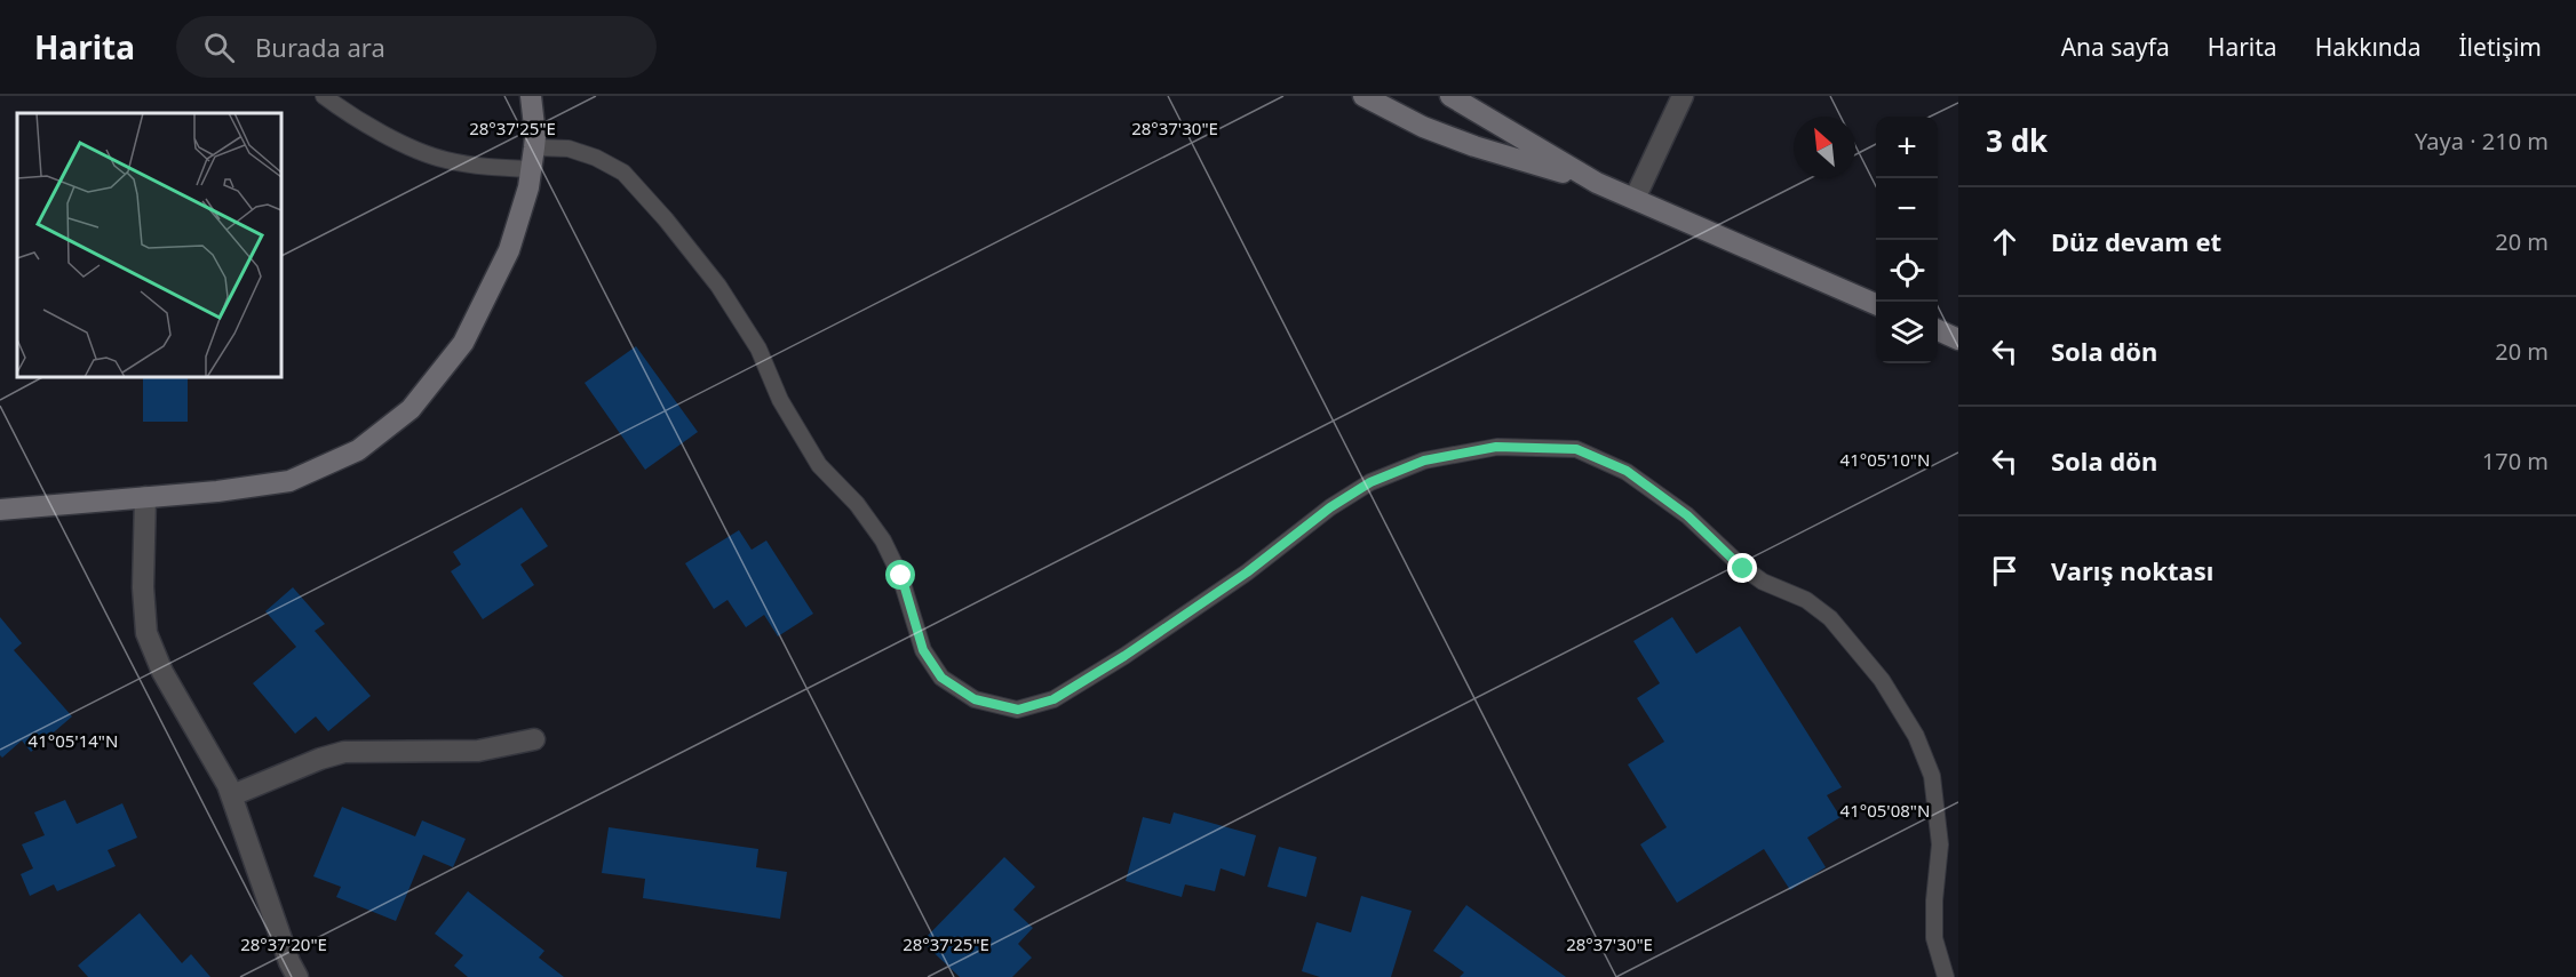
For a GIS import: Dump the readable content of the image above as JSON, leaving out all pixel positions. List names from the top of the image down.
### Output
{
  "north": "top left",
  "page": {
    "header": "Harita",
    "search": "Burada ara",
    "nav": [
      "Ana sayfa",
      "Harita",
      "Hakkında",
      "İletişim"
    ],
    "heading": ["3 dk", "Yaya · 210 m"],
    "map_buttons": ["+", "−"],
    "list": [
      ["Düz devam et", "20 m"],
      ["Sola dön", "20 m"],
      ["Sola dön", "170 m"],
      "Varış noktası"
    ]
  },
  "coordinates": [
    "28°37'25\"E",
    "28°37'30\"E",
    "41°05'10\"N",
    "41°05'14\"N",
    "41°05'08\"N",
    "28°37'20\"E"
  ]
}
